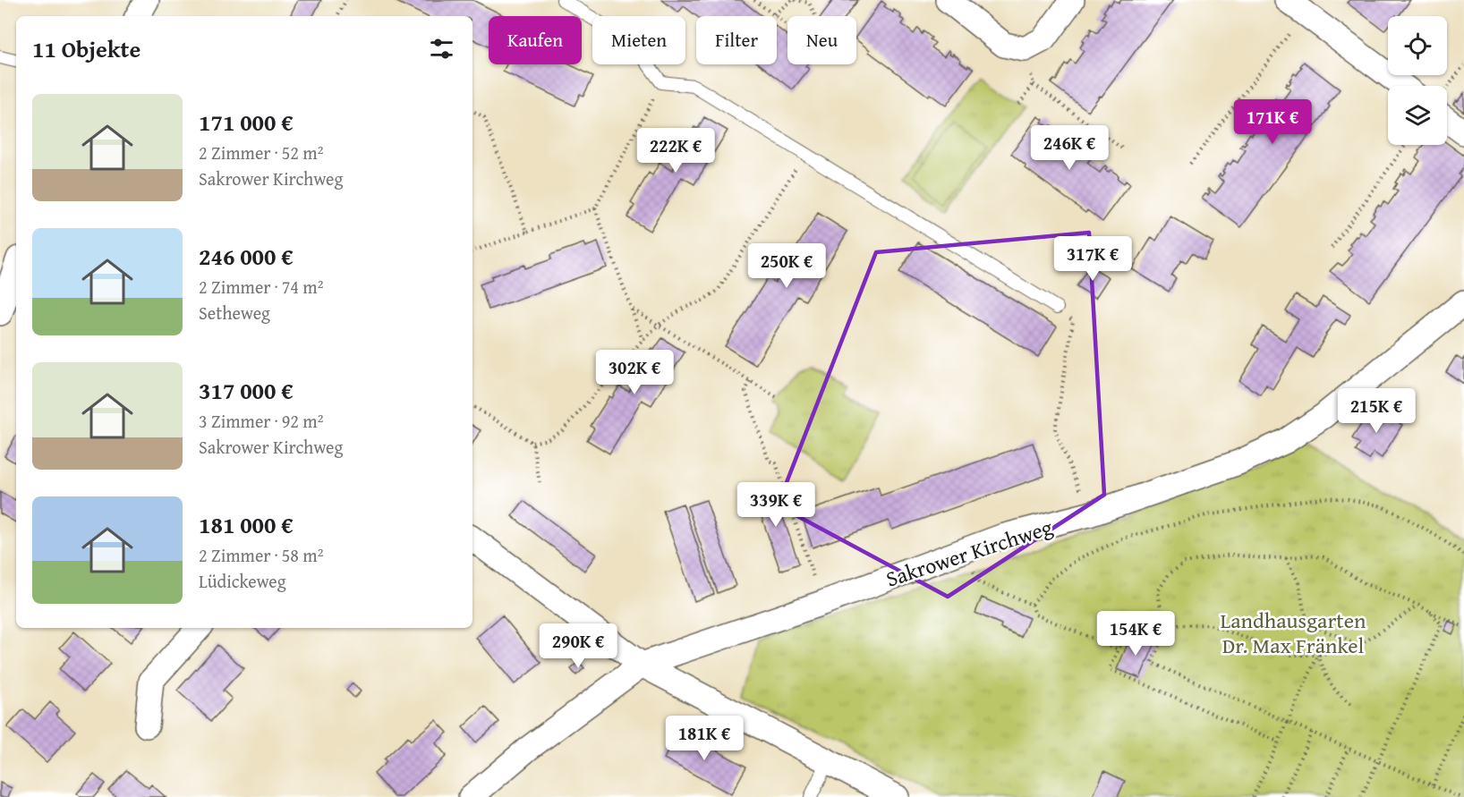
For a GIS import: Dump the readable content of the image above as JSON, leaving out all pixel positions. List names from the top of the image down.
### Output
{
  "streets": {
    "street": ["Sakrower Kirchweg"]
  },
  "parks": ["Landhausgarten Dr. Max Fränkel"],
  "page": {
    "chip": [
      "Kaufen",
      "Mieten",
      "Filter",
      "Neu"
    ],
    "heading": "11 Objekte",
    "list": [
      {
        "name": "171 000 €",
        "note": "2 Zimmer · 52 m² · Sakrower Kirchweg"
      },
      {
        "name": "246 000 €",
        "note": "2 Zimmer · 74 m² · Setheweg"
      },
      {
        "name": "317 000 €",
        "note": "3 Zimmer · 92 m² · Sakrower Kirchweg"
      },
      {
        "name": "181 000 €",
        "note": "2 Zimmer · 58 m² · Lüdickeweg"
      }
    ],
    "price": [
      "171K €",
      "246K €",
      "222K €",
      "317K €",
      "250K €",
      "302K €",
      "215K €",
      "339K €",
      "154K €",
      "290K €",
      "181K €"
    ]
  }
}
